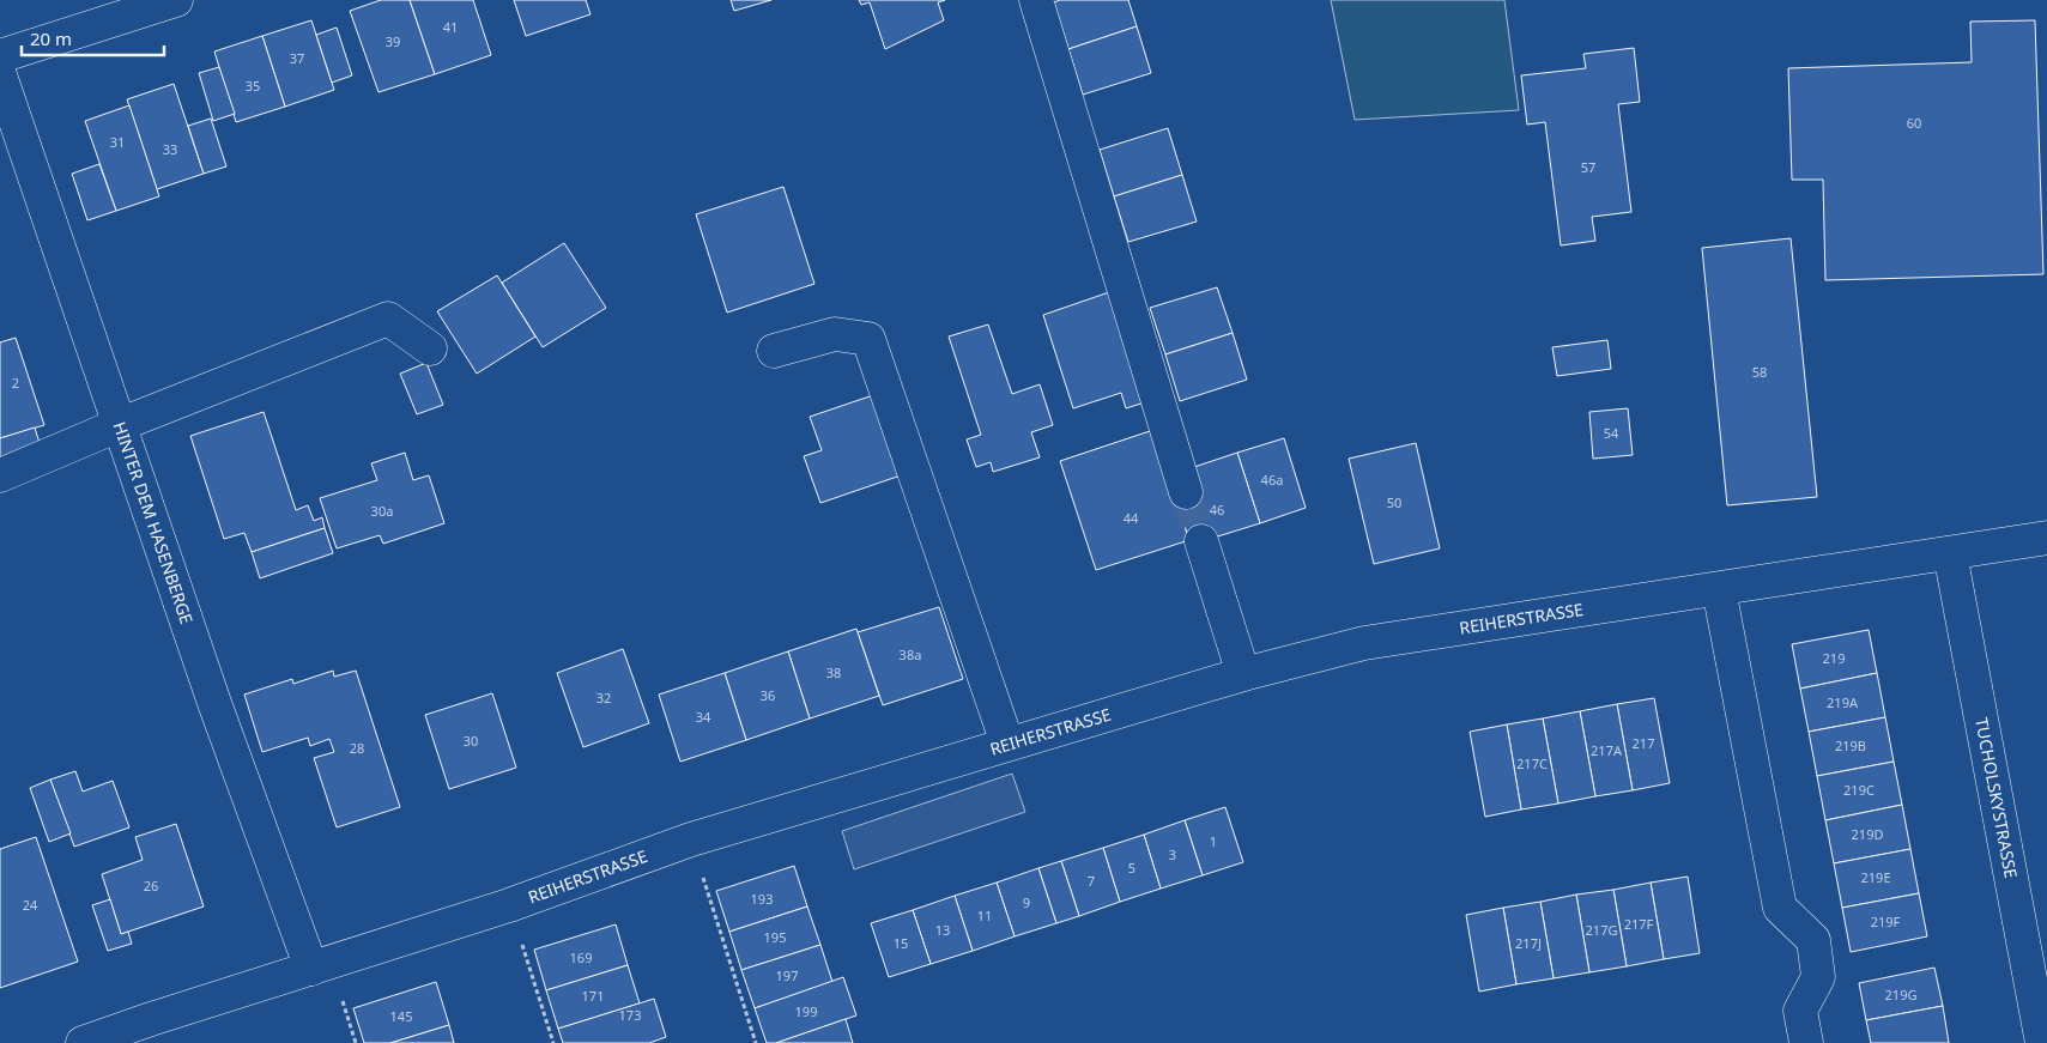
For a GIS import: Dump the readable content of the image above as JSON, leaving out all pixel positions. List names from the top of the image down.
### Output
{
  "streets": {
    "street": ["HINTER DEM HASENBERGE", "REIHERSTRASSE", "TUCHOLSKYSTRASSE"]
  },
  "crossings": [
    ["HINTER DEM HASENBERGE", "REIHERSTRASSE"],
    ["REIHERSTRASSE", "TUCHOLSKYSTRASSE"]
  ],
  "house_numbers": [
    "41",
    "39",
    "37",
    "35",
    "60",
    "31",
    "33",
    "57",
    "58",
    "2",
    "54",
    "46a",
    "50",
    "46",
    "30a",
    "44",
    "38a",
    "219",
    "38",
    "36",
    "32",
    "219A",
    "34",
    "30",
    "217",
    "219B",
    "28",
    "217A",
    "217C",
    "219C",
    "219D",
    "1",
    "3",
    "5",
    "219E",
    "7",
    "26",
    "193",
    "9",
    "24",
    "11",
    "219F",
    "217F",
    "13",
    "217G",
    "195",
    "15",
    "217J",
    "169",
    "197",
    "219G",
    "171",
    "199",
    "173",
    "145"
  ],
  "scale_bar": "20 m"
}
